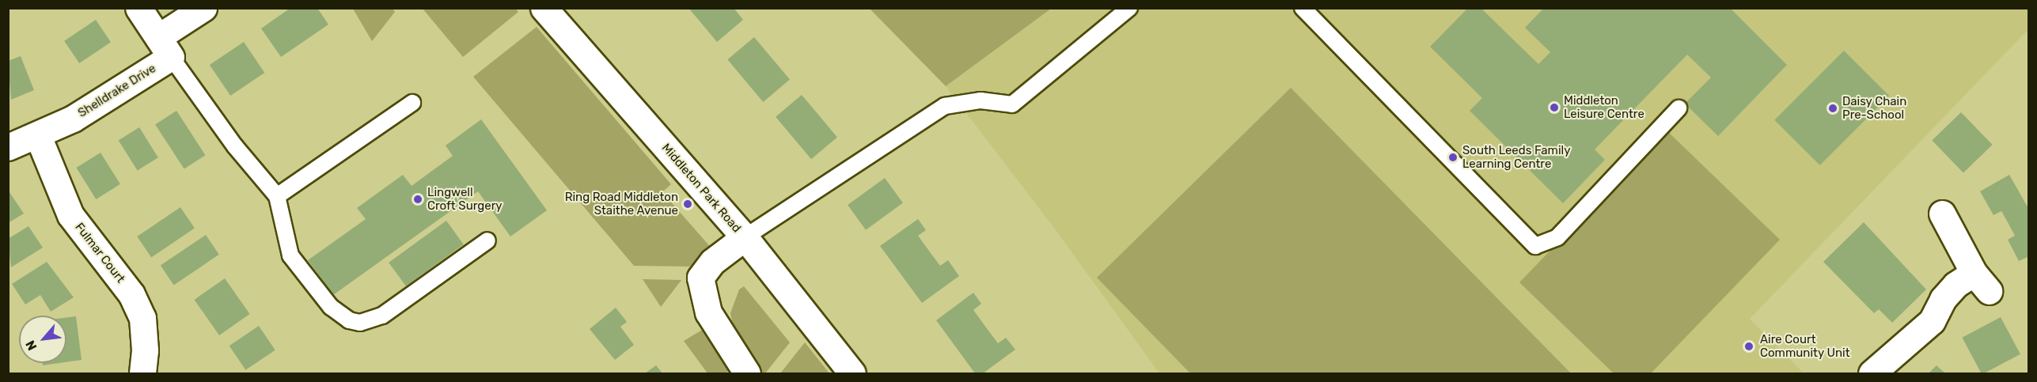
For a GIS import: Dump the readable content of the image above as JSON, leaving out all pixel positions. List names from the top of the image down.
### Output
{
  "streets": {
    "street": ["Shelldrake Drive", "Middleton Park Road", "Fulmar Court"]
  },
  "crossings": [
    ["Shelldrake Drive", "Fulmar Court"]
  ],
  "places": [
    "Middleton Leisure Centre",
    "Daisy Chain Pre-School",
    "South Leeds Family Learning Centre",
    "Lingwell Croft Surgery",
    "Ring Road Middleton Staithe Avenue",
    "Aire Court Community Unit"
  ],
  "north": "bottom left"
}
